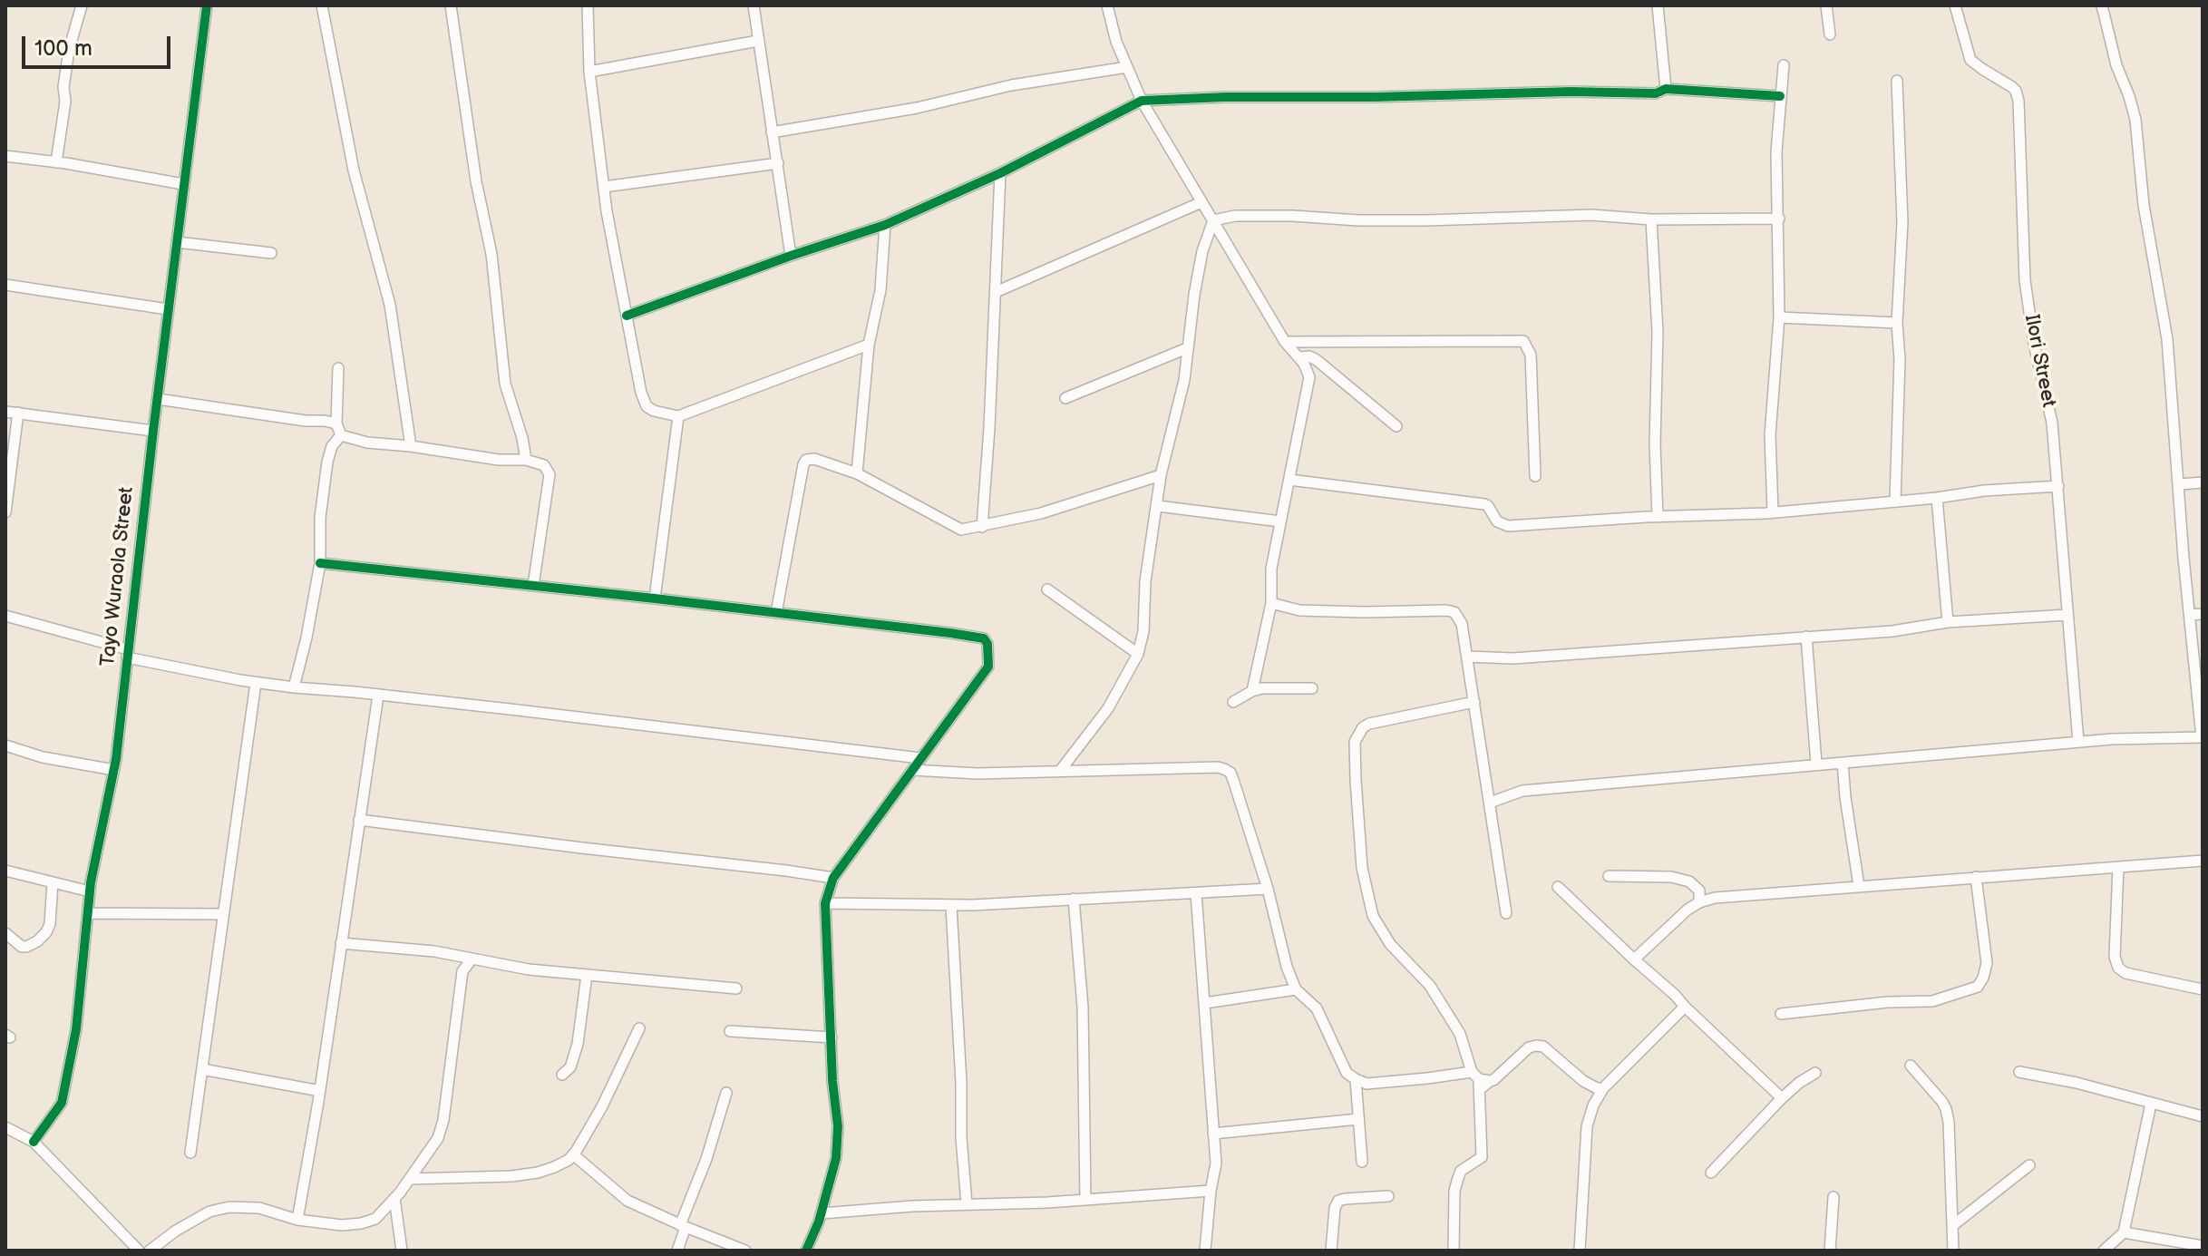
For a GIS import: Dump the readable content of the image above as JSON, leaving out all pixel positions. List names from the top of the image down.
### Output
{
  "streets": {
    "street": ["Ilori Street", "Tayo Wuraola Street"]
  },
  "scale_bar": "100 m"
}
